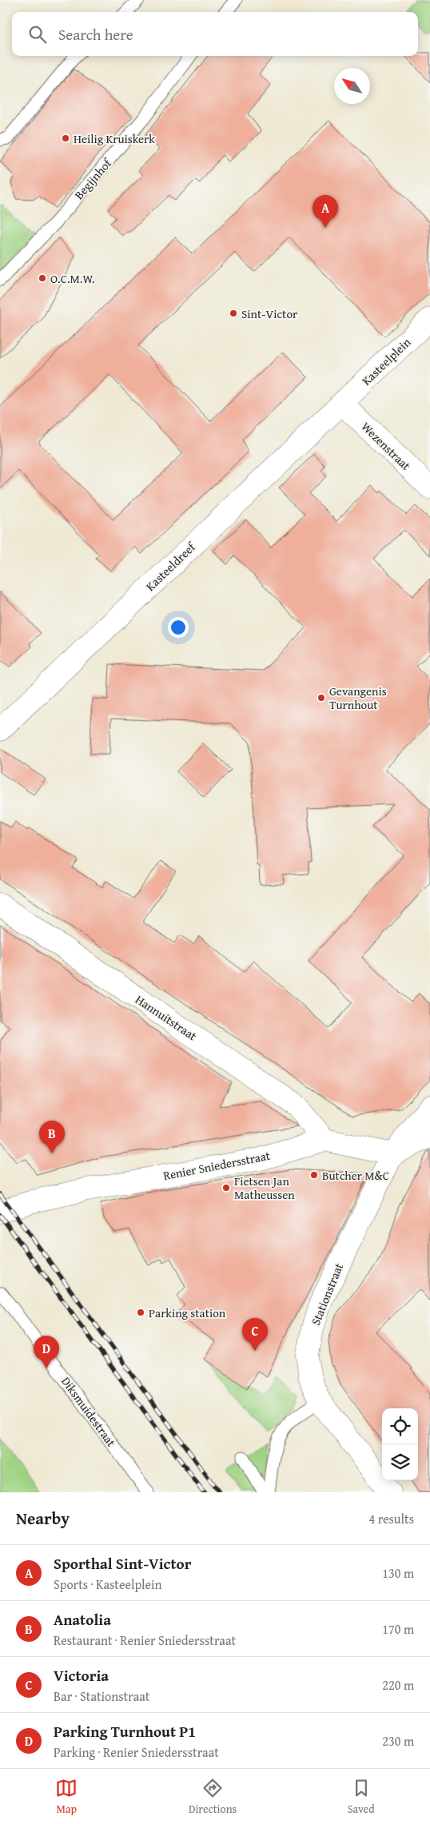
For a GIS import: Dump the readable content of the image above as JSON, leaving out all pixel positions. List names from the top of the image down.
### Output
{
  "streets": {
    "street": [
      "Kasteelplein",
      "Wezenstraat",
      "Kasteeldreef",
      "Hannuitstraat",
      "Renier Sniedersstraat",
      "Stationstraat"
    ],
    "lane": ["Begijnhof", "Diksmuidestraat"]
  },
  "crossings": [
    ["Kasteelplein", "Wezenstraat"],
    ["Kasteelplein", "Kasteeldreef"],
    ["Wezenstraat", "Kasteeldreef"],
    ["Hannuitstraat", "Renier Sniedersstraat"],
    ["Renier Sniedersstraat", "Stationstraat"]
  ],
  "places": [
    "Heilig Kruiskerk",
    "O.C.M.W.",
    "Sint-Victor",
    "Gevangenis Turnhout",
    "Butcher M&C",
    "Fietsen Jan Matheussen",
    "Parking station"
  ],
  "north": "top left",
  "page": {
    "search": "Search here",
    "pins": [
      "A",
      "B",
      "C",
      "D"
    ],
    "heading": ["Nearby", "4 results"],
    "list": [
      {
        "mark": "A",
        "name": "Sporthal Sint-Victor",
        "note": "Sports · Kasteelplein",
        "value": "130 m"
      },
      {
        "mark": "B",
        "name": "Anatolia",
        "note": "Restaurant · Renier Sniedersstraat",
        "value": "170 m"
      },
      {
        "mark": "C",
        "name": "Victoria",
        "note": "Bar · Stationstraat",
        "value": "220 m"
      },
      {
        "mark": "D",
        "name": "Parking Turnhout P1",
        "note": "Parking · Renier Sniedersstraat",
        "value": "230 m"
      }
    ],
    "nav": ["Map", "Directions", "Saved"]
  }
}
